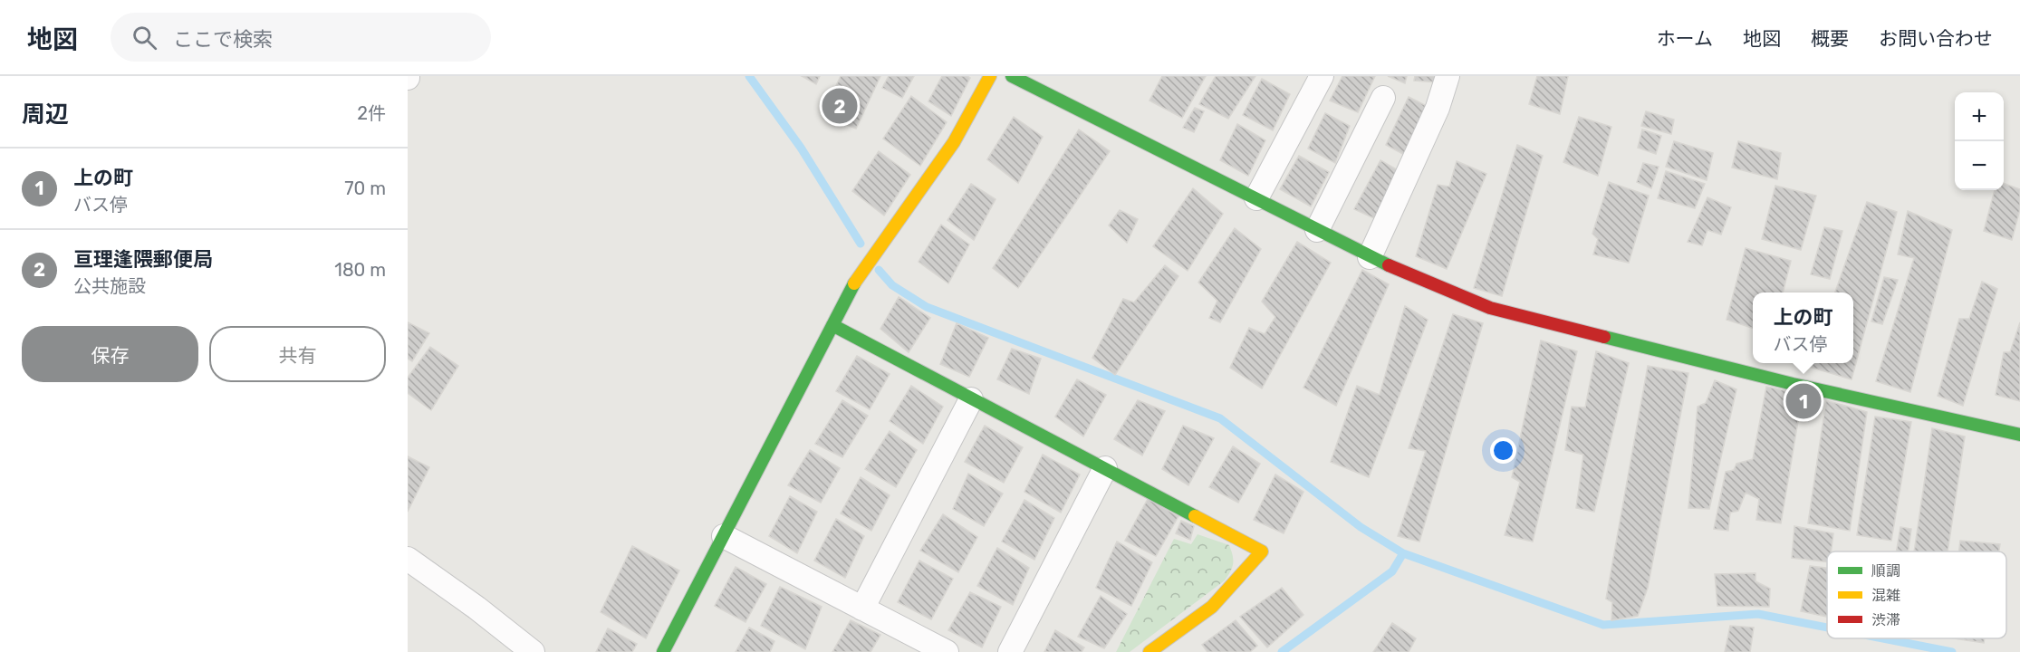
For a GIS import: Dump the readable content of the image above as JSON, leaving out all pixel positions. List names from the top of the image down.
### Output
{
  "legend": ["順調", "混雑", "渋滞"],
  "page": {
    "header": "地図",
    "search": "ここで検索",
    "nav": [
      "ホーム",
      "地図",
      "概要",
      "お問い合わせ"
    ],
    "heading": ["周辺", "2件"],
    "pins": ["2", "1"],
    "map_buttons": ["+", "−"],
    "list": [
      {
        "mark": "1",
        "name": "上の町",
        "note": "バス停",
        "value": "70 m"
      },
      {
        "mark": "2",
        "name": "亘理逢隈郵便局",
        "note": "公共施設",
        "value": "180 m"
      }
    ],
    "popup": ["上の町", "バス停"],
    "buttons": ["保存", "共有"]
  }
}
